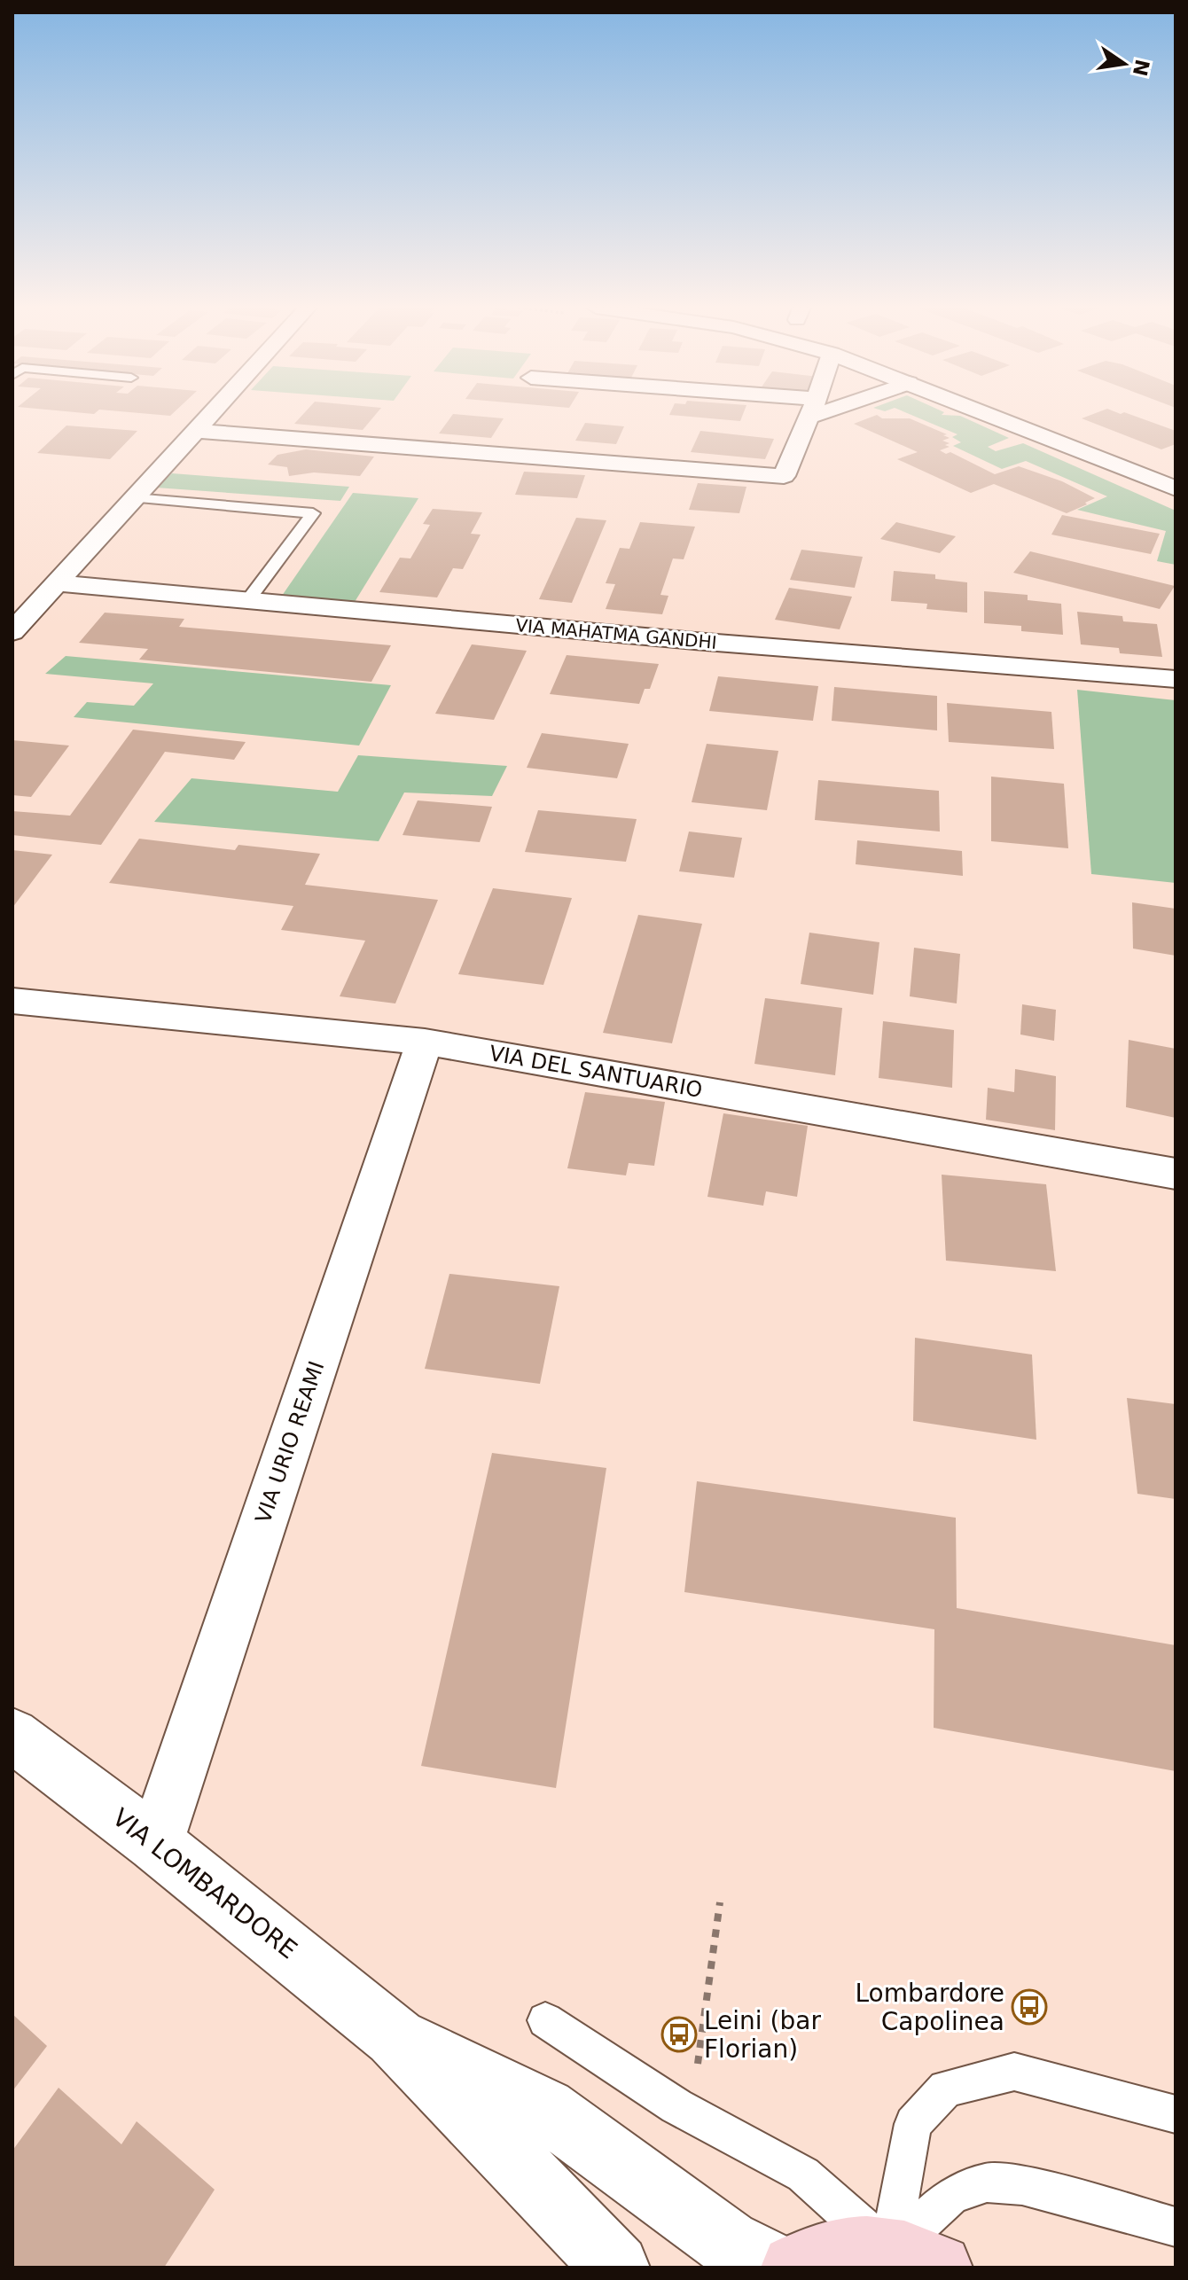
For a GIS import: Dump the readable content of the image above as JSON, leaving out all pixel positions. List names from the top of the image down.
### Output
{
  "streets": {
    "street": [
      "VIA MAHATMA GANDHI",
      "VIA DEL SANTUARIO",
      "VIA URIO REAMI",
      "VIA LOMBARDORE"
    ]
  },
  "crossings": [
    ["VIA DEL SANTUARIO", "VIA URIO REAMI"],
    ["VIA URIO REAMI", "VIA LOMBARDORE"]
  ],
  "places": {
    "bus stop": ["Lombardore Capolinea", "Leini (bar Florian)"]
  },
  "north": "right"
}
